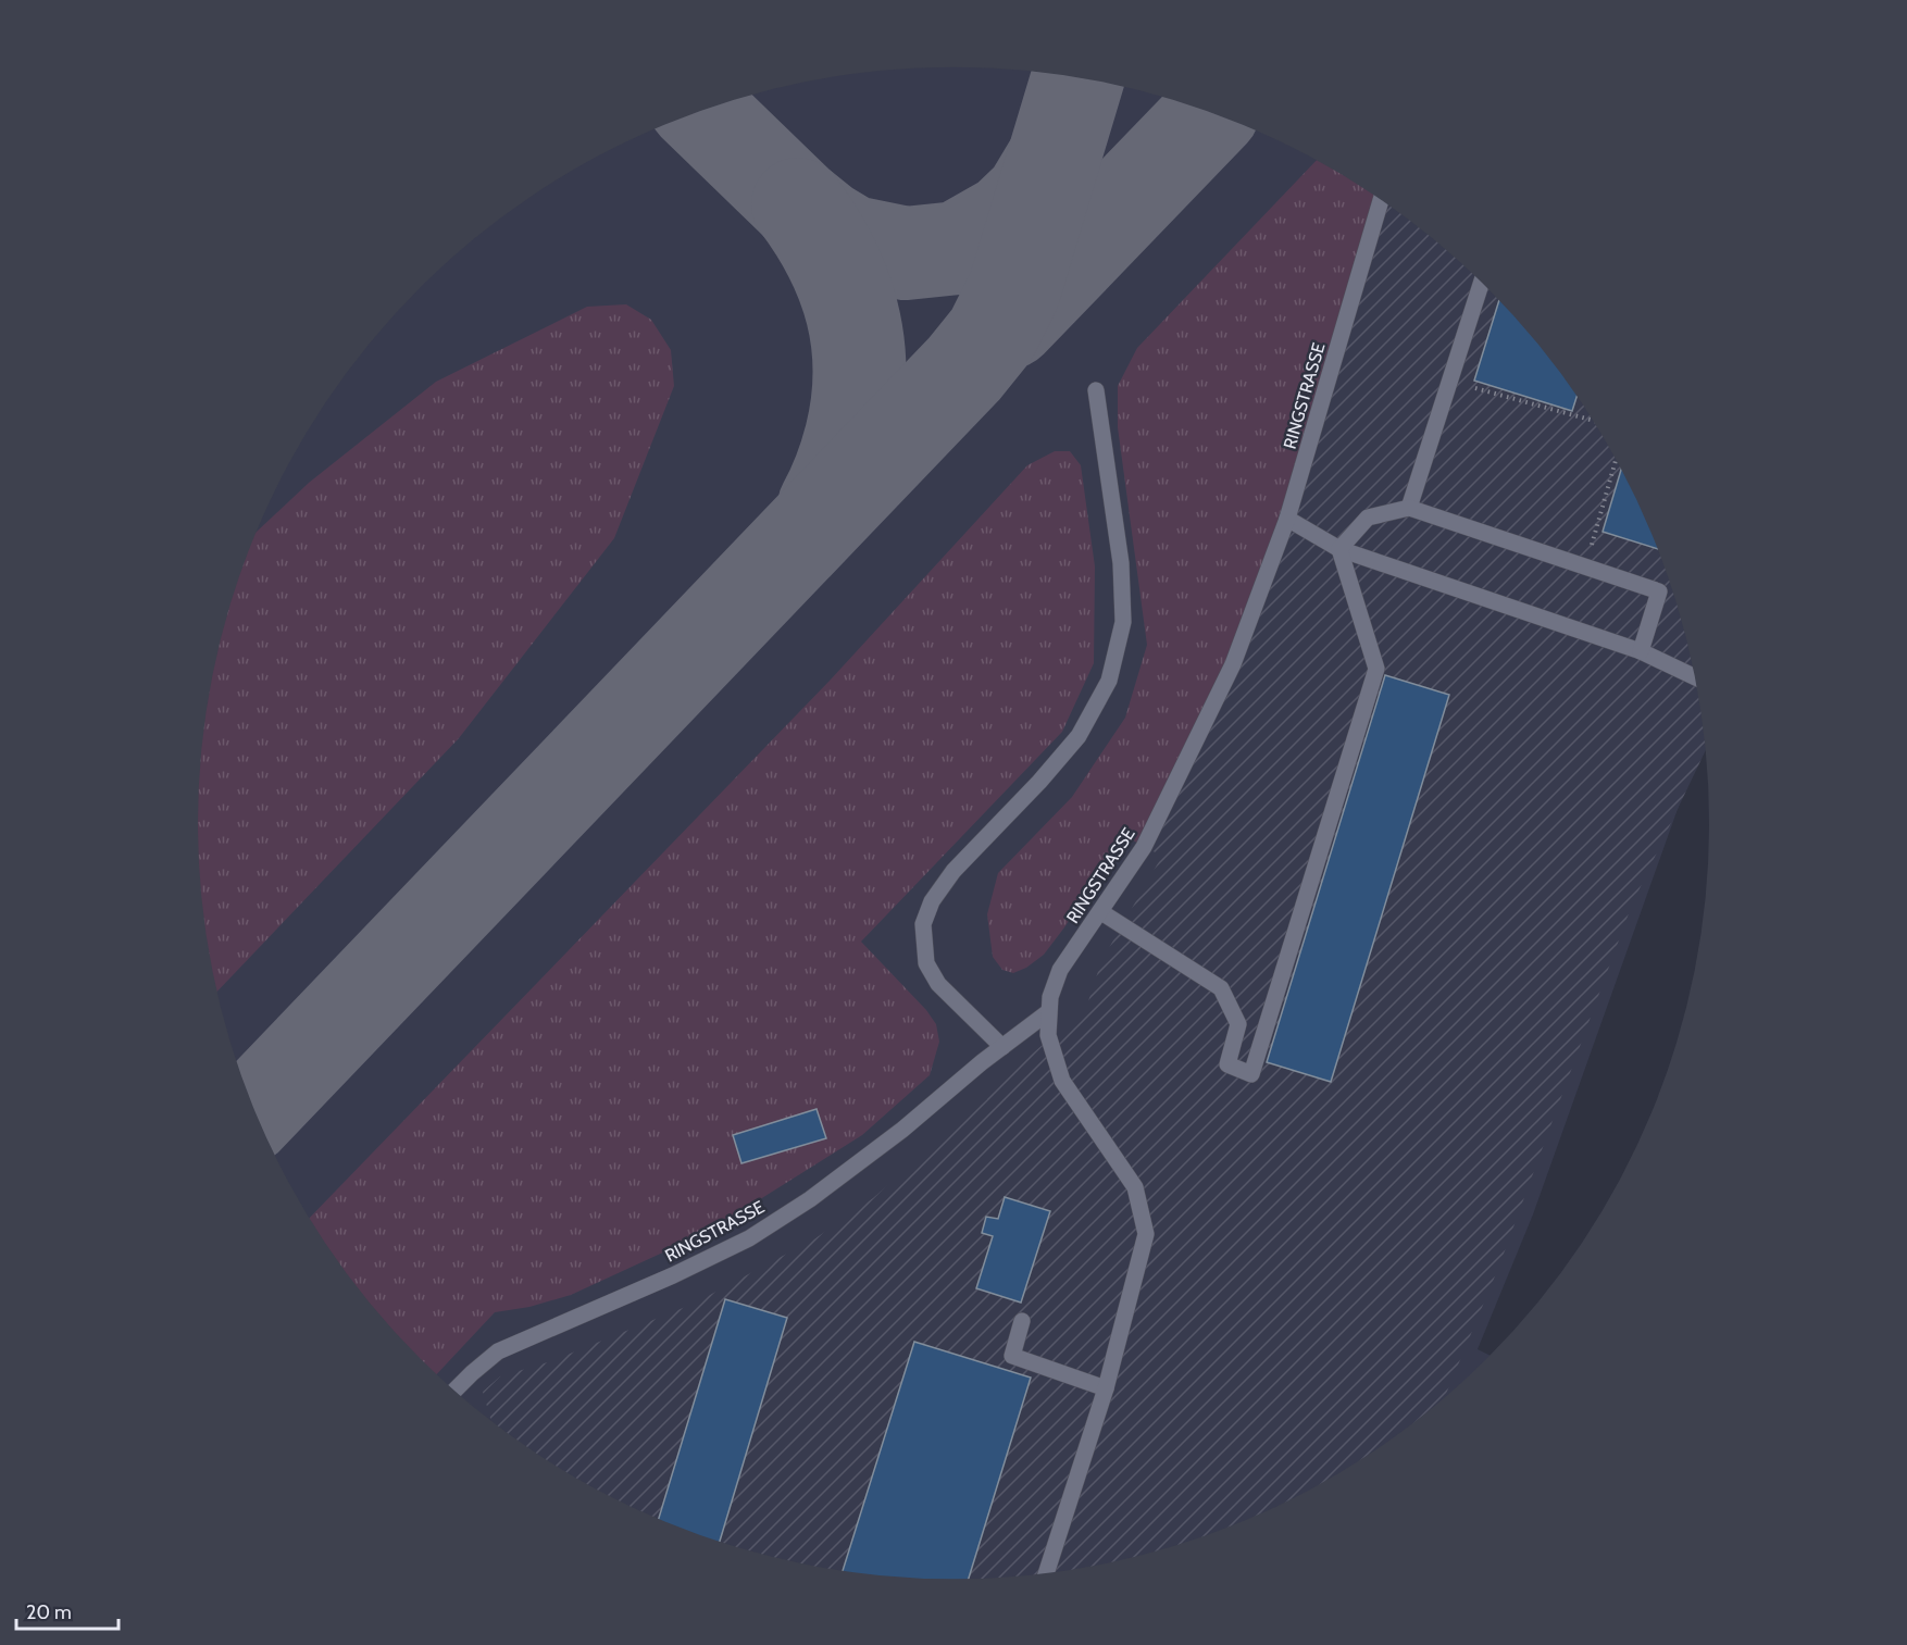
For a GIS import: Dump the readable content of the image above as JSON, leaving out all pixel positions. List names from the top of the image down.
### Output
{
  "streets": {
    "lane": ["RINGSTRASSE"]
  },
  "scale_bar": "20 m"
}
